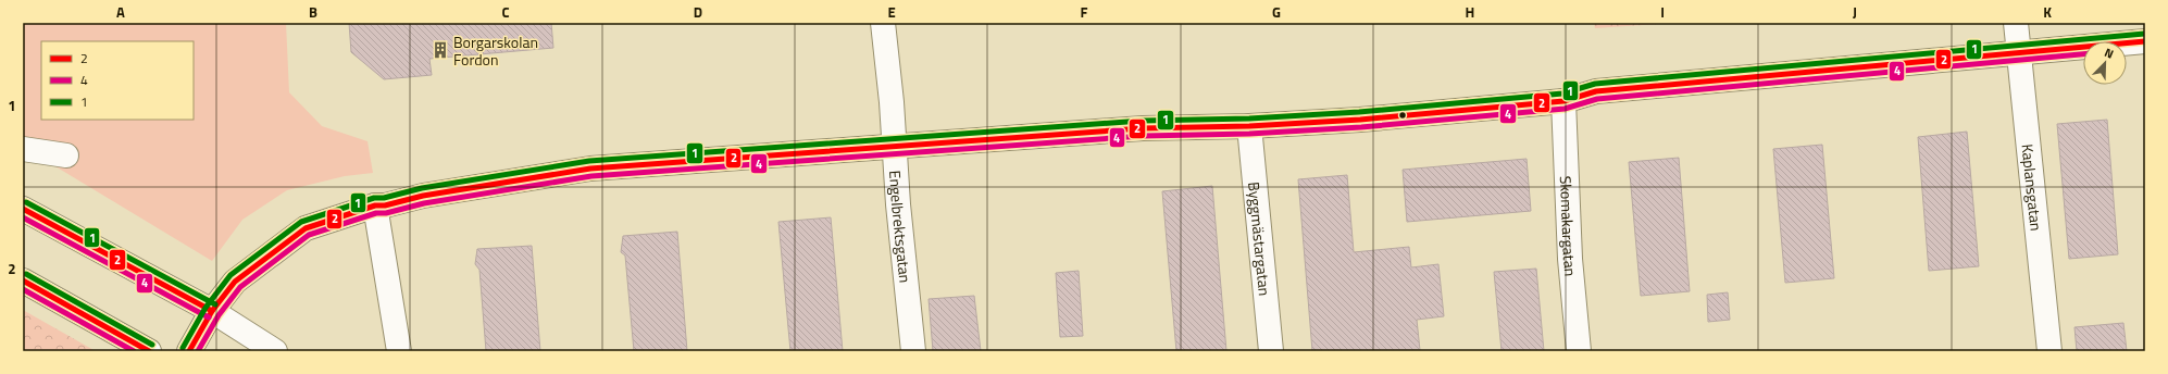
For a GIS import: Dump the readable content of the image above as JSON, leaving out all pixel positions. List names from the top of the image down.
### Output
{
  "streets": {
    "street": [
      "Kaplansgatan",
      "Engelbrektsgatan",
      "Skomakargatan",
      "Byggmästargatan"
    ]
  },
  "places": {
    "building": ["Borgarskolan Fordon"]
  },
  "lines": ["transit line 1", "transit line 2", "transit line 4"],
  "legend": ["2", "4", "1"],
  "north": "top right",
  "grid": {
    "columns": [
      "A",
      "B",
      "C",
      "D",
      "E",
      "F",
      "G",
      "H",
      "I",
      "J",
      "K"
    ],
    "rows": ["1", "2"]
  }
}
